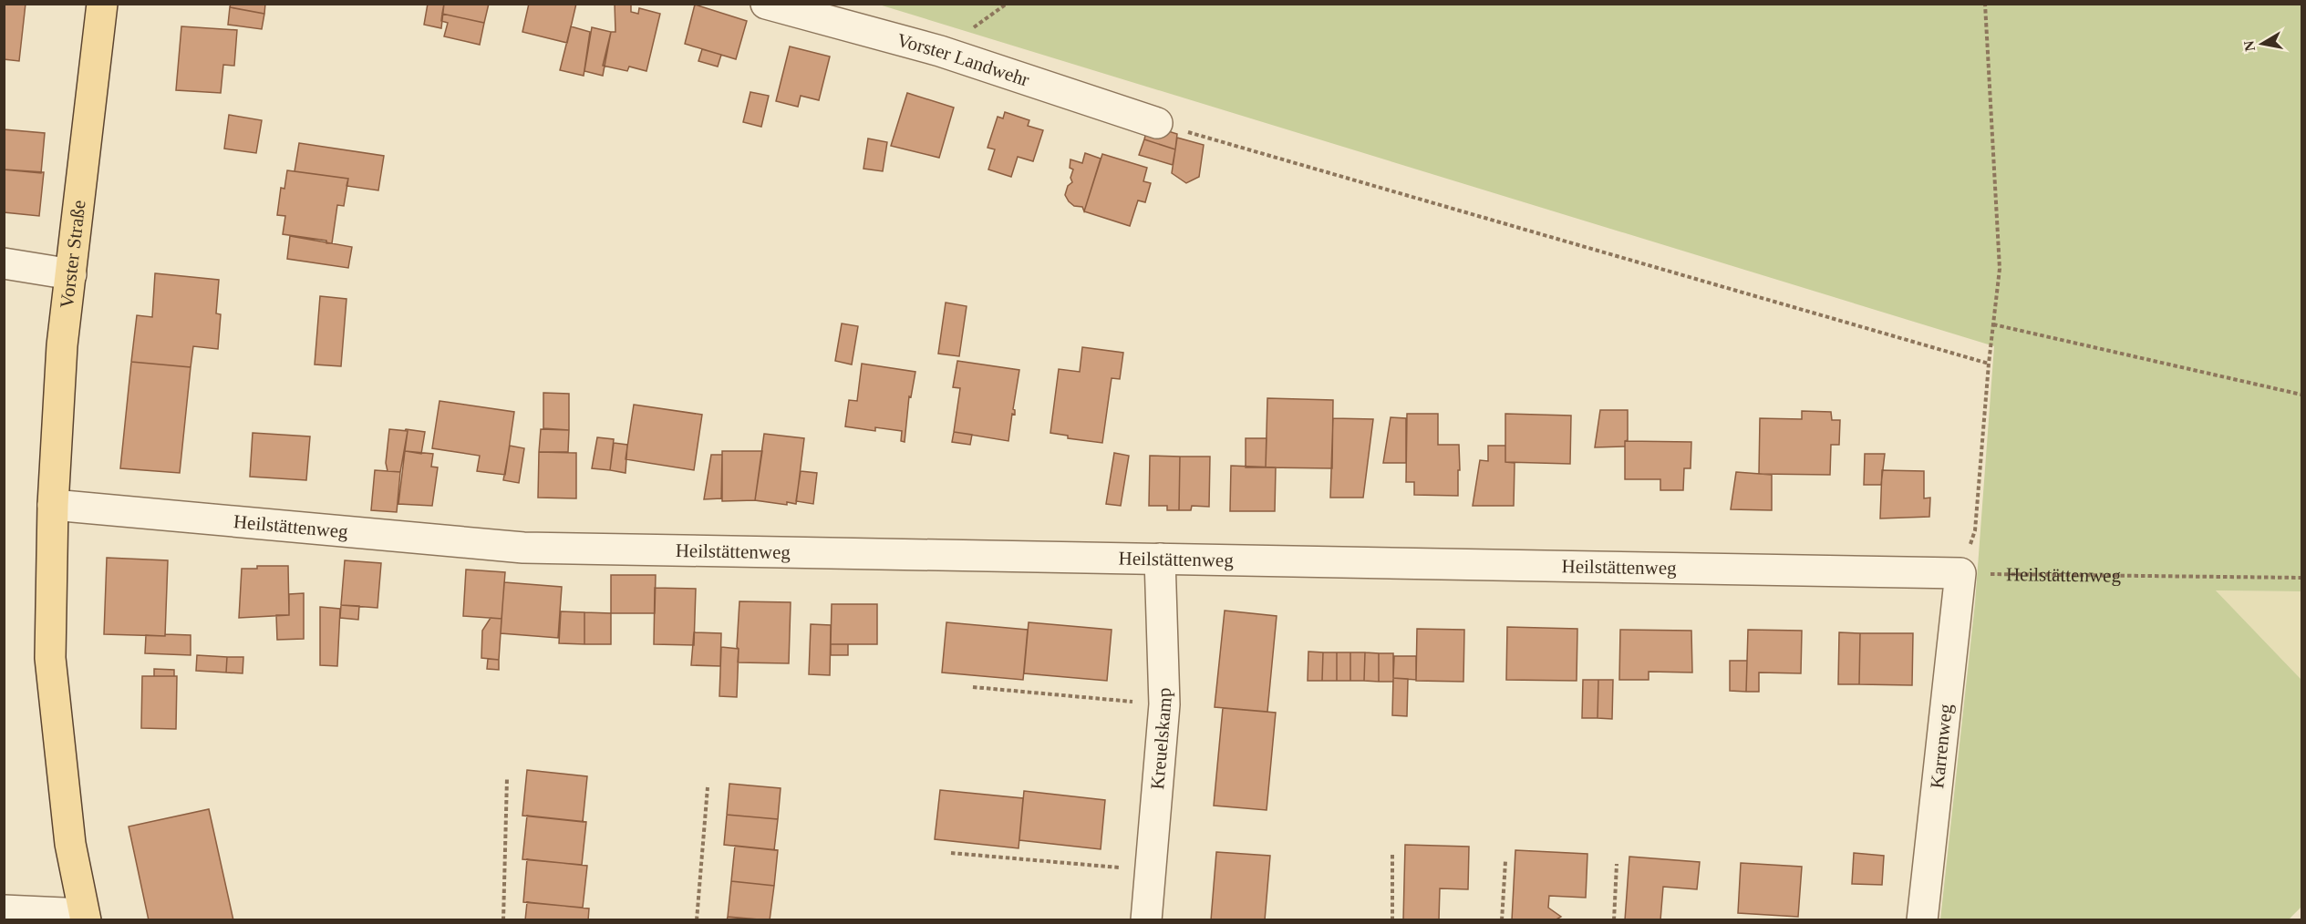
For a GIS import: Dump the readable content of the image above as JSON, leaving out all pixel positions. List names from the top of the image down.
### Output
{
  "streets": {
    "main road": ["Vorster Straße"],
    "street": [
      "Vorster Landwehr",
      "Heilstättenweg",
      "Kreuelskamp",
      "Karrenweg"
    ]
  },
  "crossings": [
    ["Vorster Straße", "Heilstättenweg"],
    ["Heilstättenweg", "Kreuelskamp"],
    ["Heilstättenweg", "Karrenweg"]
  ],
  "north": "left"
}
